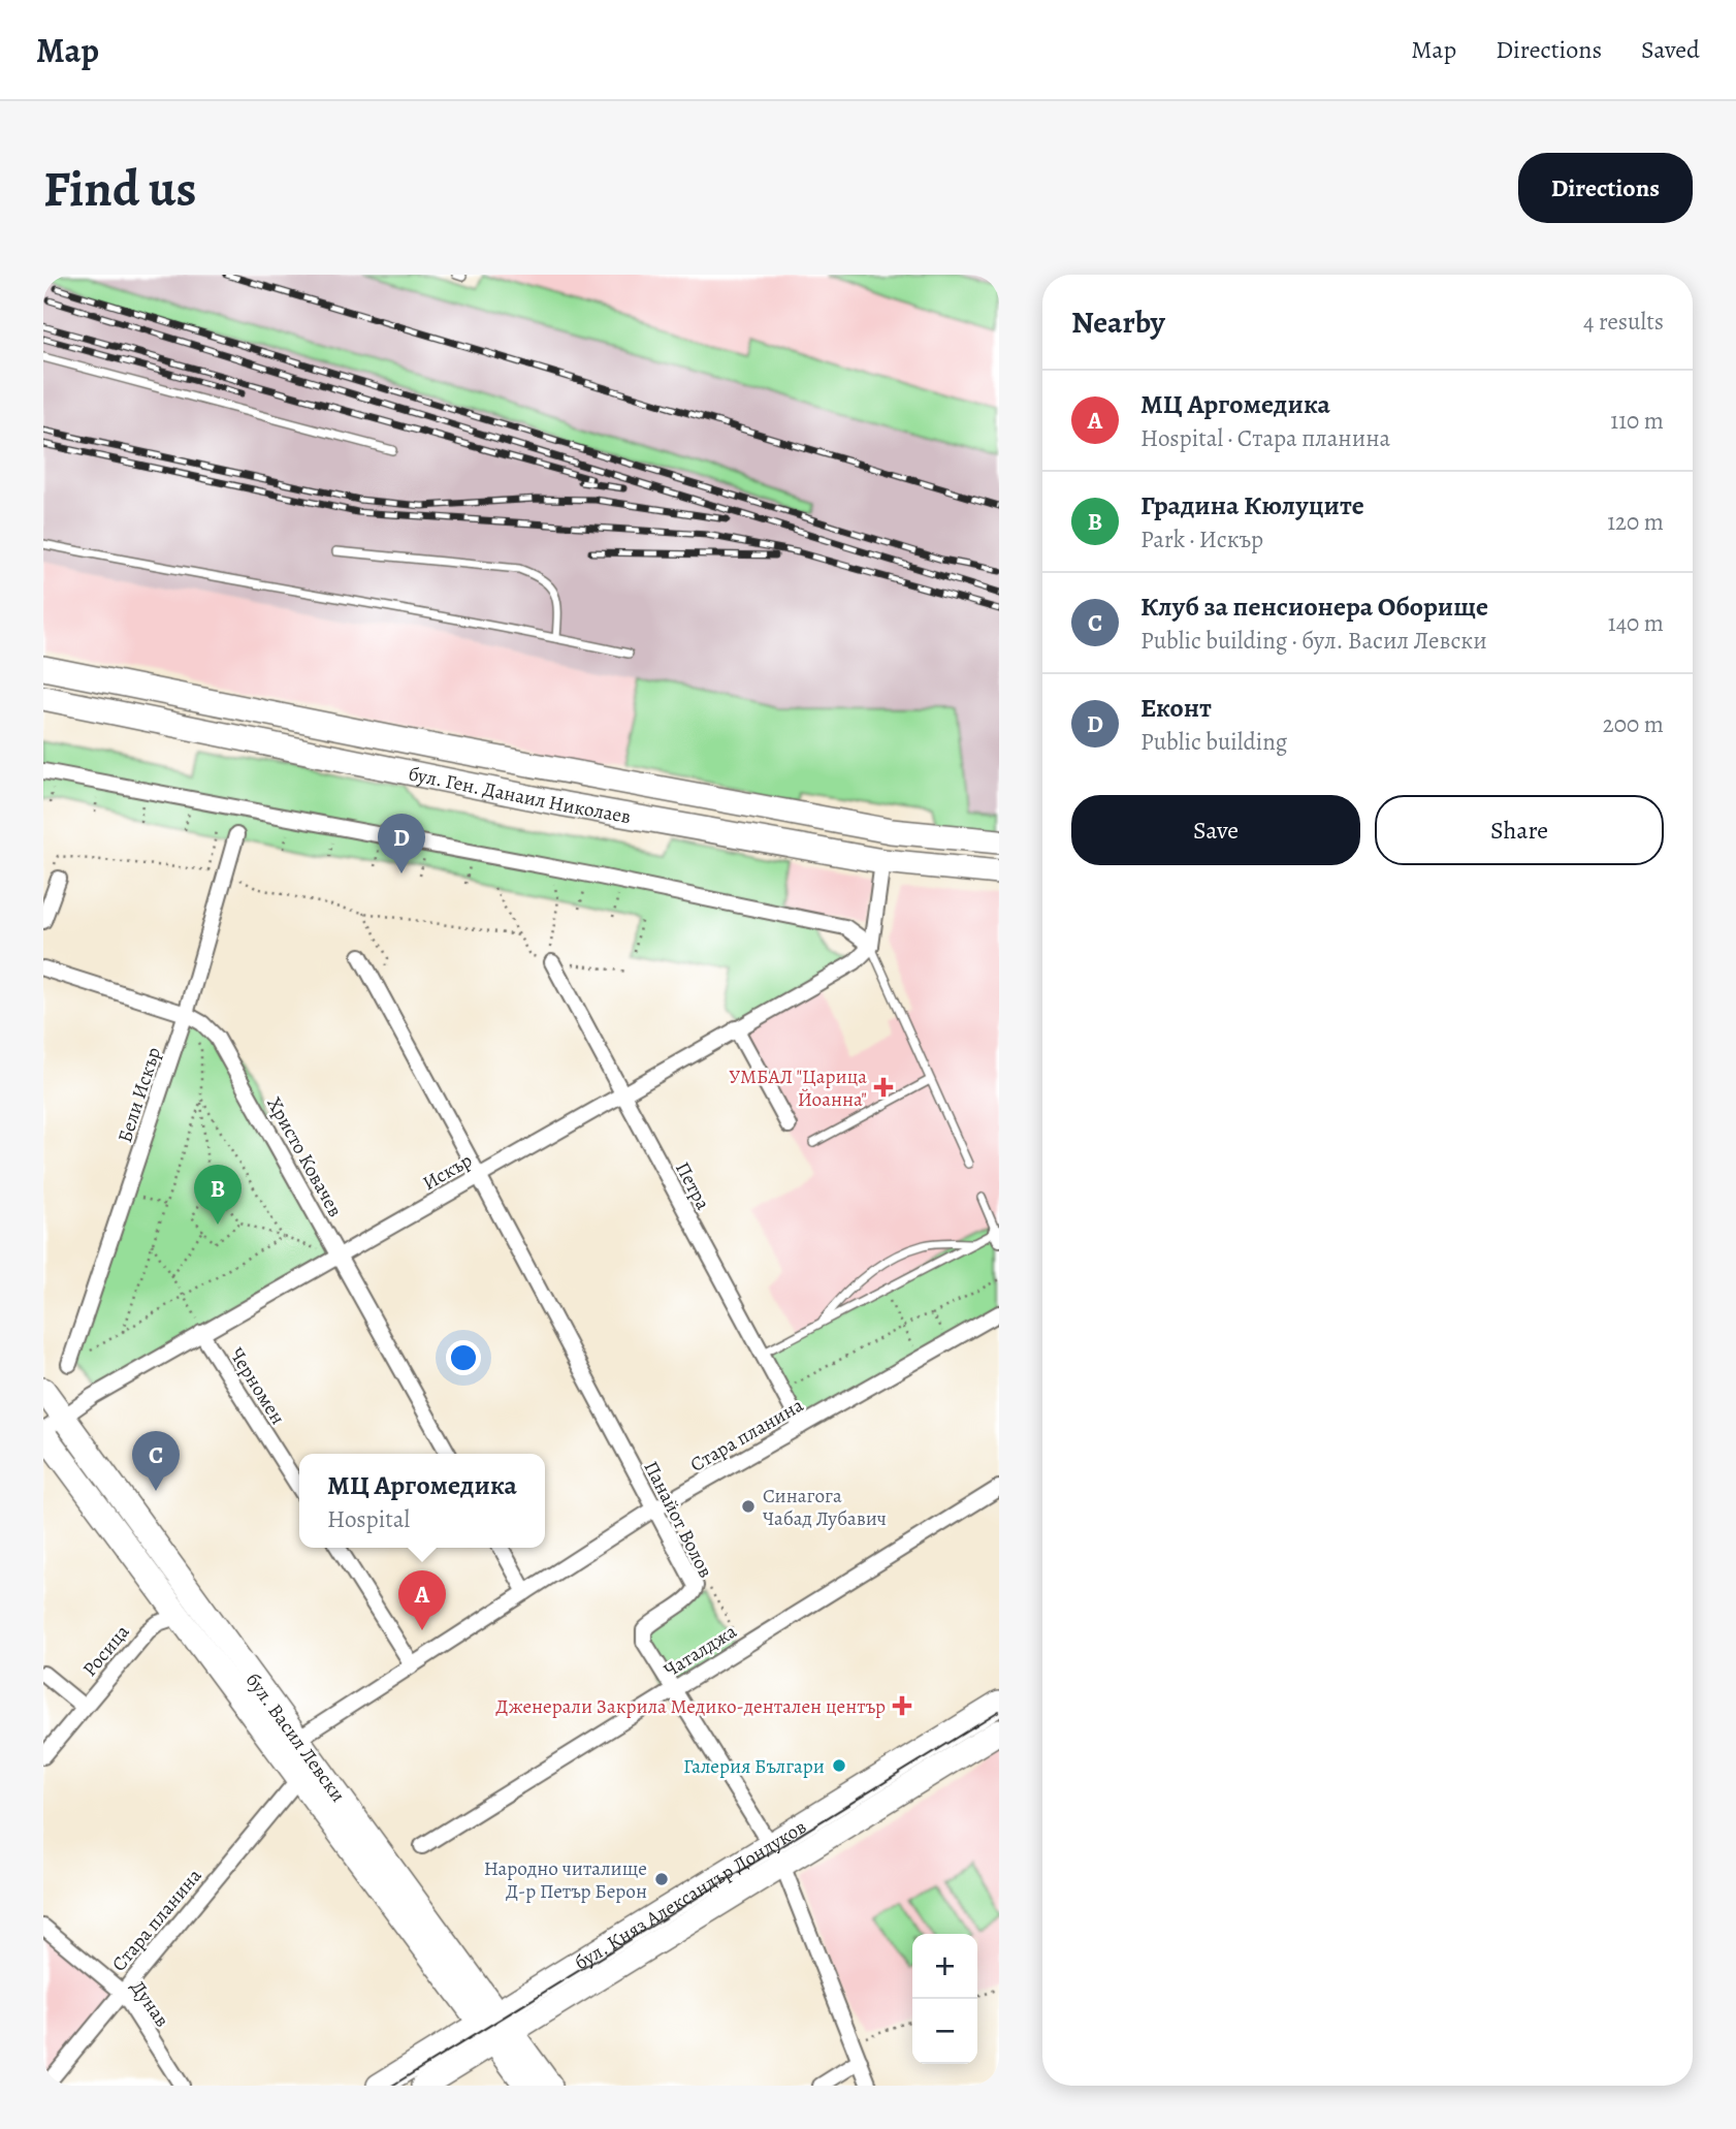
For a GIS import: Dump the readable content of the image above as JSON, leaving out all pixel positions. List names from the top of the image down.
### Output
{
  "streets": {
    "main road": ["бул. Ген. Данаил Николаев", "бул. Васил Левски", "бул. Княз Александър Дондуков"],
    "street": [
      "Бели Искър",
      "Христо Ковачев",
      "Искър",
      "Петра",
      "Черномен",
      "Стара планина",
      "Панайот Волов",
      "Росица",
      "Чаталджа",
      "Дунав"
    ]
  },
  "crossings": [
    ["Бели Искър", "Христо Ковачев"],
    ["Христо Ковачев", "Искър"],
    ["Искър", "Петра"],
    ["Искър", "Черномен"],
    ["Искър", "Панайот Волов"],
    ["Искър", "бул. Васил Левски"],
    ["Петра", "Стара планина"],
    ["Стара планина", "Панайот Волов"],
    ["Стара планина", "бул. Васил Левски"],
    ["Стара планина", "Дунав"],
    ["Панайот Волов", "Чаталджа"],
    ["Панайот Волов", "бул. Княз Александър Дондуков"],
    ["Росица", "бул. Васил Левски"],
    ["бул. Васил Левски", "бул. Княз Александър Дондуков"]
  ],
  "places": {
    "health": ["УМБАЛ \"Царица Йоанна\"", "Дженерали Закрила Медико-дентален център"],
    "other": ["Синагога Чабад Лубавич", "Галерия Българи", "Народно читалище Д-р Петър Берон"]
  },
  "page": {
    "header": "Map",
    "nav": ["Map", "Directions", "Saved"],
    "buttons": [
      "Directions",
      ["Save", "Share"]
    ],
    "title": "Find us",
    "heading": ["Nearby", "4 results"],
    "list": [
      {
        "mark": "A",
        "name": "МЦ Аргомедика",
        "note": "Hospital · Стара планина",
        "value": "110 m"
      },
      {
        "mark": "B",
        "name": "Градина Кюлуците",
        "note": "Park · Искър",
        "value": "120 m"
      },
      {
        "mark": "C",
        "name": "Клуб за пенсионера Оборище",
        "note": "Public building · бул. Васил Левски",
        "value": "140 m"
      },
      {
        "mark": "D",
        "name": "Еконт",
        "note": "Public building",
        "value": "200 m"
      }
    ],
    "pins": [
      "D",
      "B",
      "C",
      "A"
    ],
    "popup": ["МЦ Аргомедика", "Hospital"],
    "map_buttons": ["+", "−"]
  }
}
